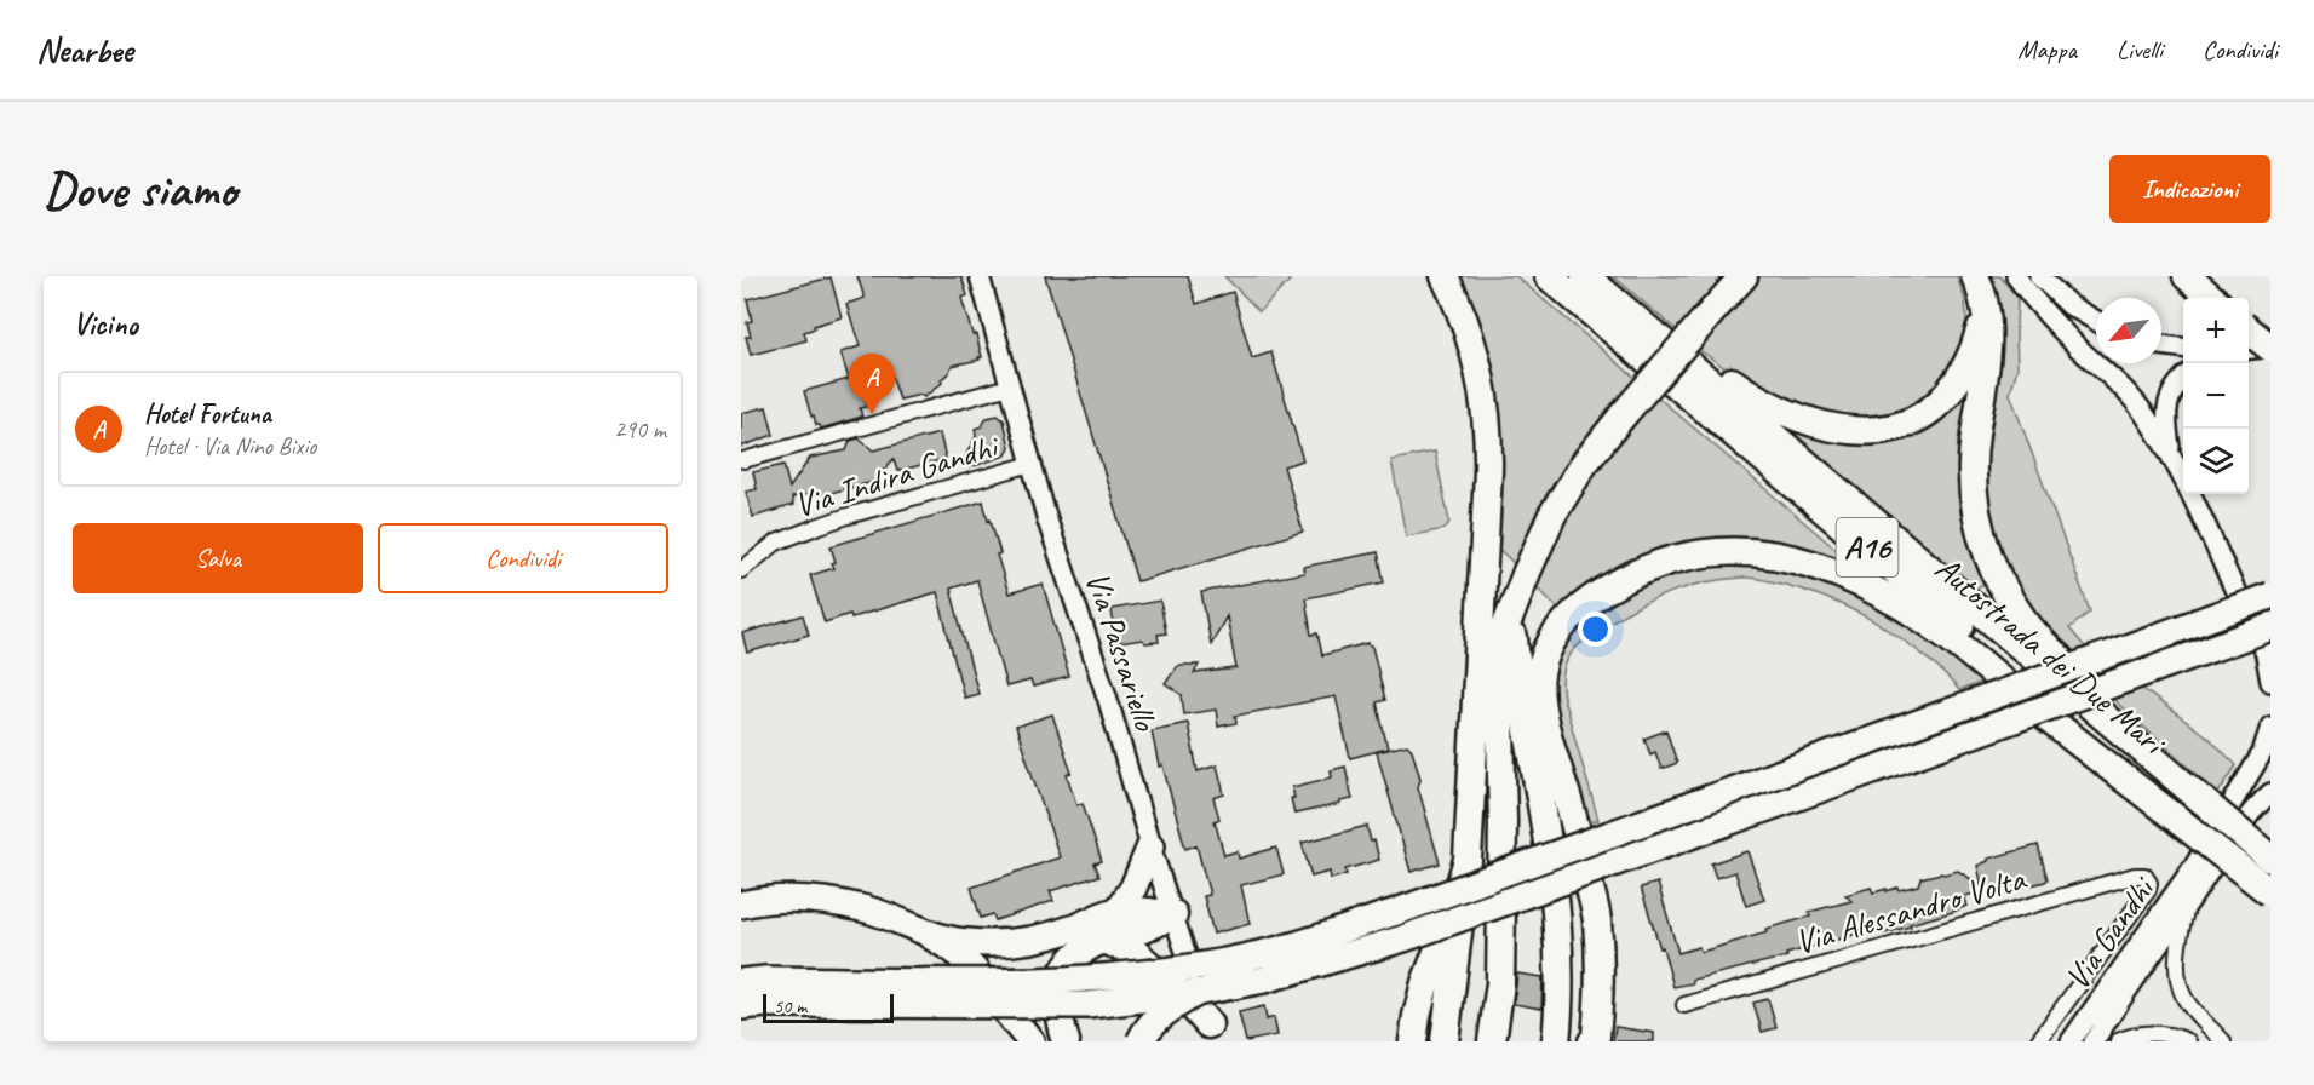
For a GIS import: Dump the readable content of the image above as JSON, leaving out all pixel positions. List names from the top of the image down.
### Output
{
  "streets": {
    "highway": ["A16", "Autostrada dei Due Mari"],
    "street": [
      "Via Indira Gandhi",
      "Via Passariello",
      "Via Alessandro Volta",
      "Via Gandhi"
    ]
  },
  "crossings": [
    ["Via Indira Gandhi", "Via Passariello"]
  ],
  "scale_bar": "50 m",
  "north": "bottom left",
  "page": {
    "header": "Nearbee",
    "nav": ["Mappa", "Livelli", "Condividi"],
    "buttons": [
      "Indicazioni",
      ["Salva", "Condividi"]
    ],
    "title": "Dove siamo",
    "heading": "Vicino",
    "map_buttons": ["+", "−"],
    "pins": "A",
    "list": [
      {
        "mark": "A",
        "name": "Hotel Fortuna",
        "note": "Hotel · Via Nino Bixio",
        "value": "290 m"
      }
    ],
    "scale": "50 m"
  }
}
